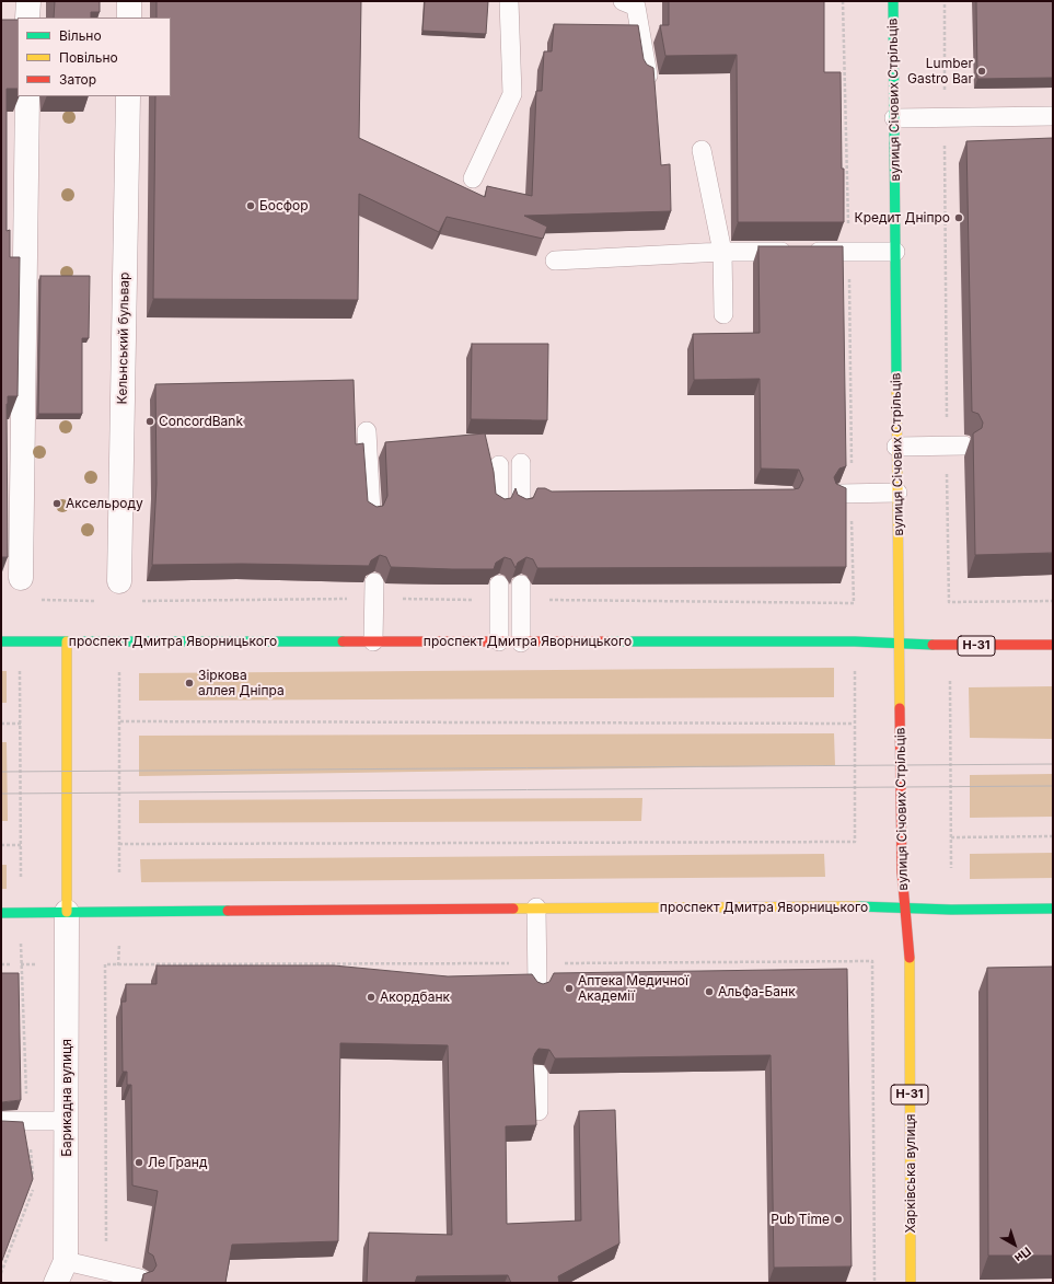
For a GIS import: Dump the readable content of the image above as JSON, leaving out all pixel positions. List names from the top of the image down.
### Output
{
  "streets": {
    "main road": [
      "вулиця Січових Стрільців",
      "проспект Дмитра Яворницького",
      "Н-31",
      "Харківська вулиця"
    ],
    "street": ["Кельнський бульвар", "Барикадна вулиця"]
  },
  "crossings": [
    ["вулиця Січових Стрільців", "проспект Дмитра Яворницького"],
    ["вулиця Січових Стрільців", "Харківська вулиця"],
    ["проспект Дмитра Яворницького", "Барикадна вулиця"],
    ["проспект Дмитра Яворницького", "Харківська вулиця"]
  ],
  "places": [
    "Lumber Gastro Bar",
    "Босфор",
    "Кредит Дніпро",
    "ConcordBank",
    "Аксельроду",
    "Зіркова аллея Дніпра",
    "Аптека Медичної Академії",
    "Альфа-Банк",
    "Акордбанк",
    "Ле Гранд",
    "Pub Time"
  ],
  "legend": ["Вільно", "Повільно", "Затор"],
  "north": "bottom right"
}
